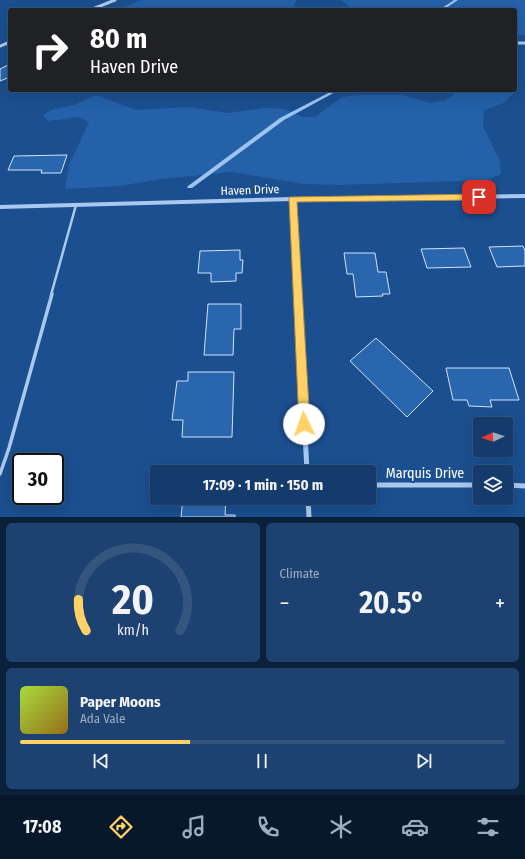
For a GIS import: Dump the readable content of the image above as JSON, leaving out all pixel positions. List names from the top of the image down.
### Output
{
  "streets": {
    "street": ["Haven Drive", "Marquis Drive"]
  },
  "north": "left",
  "page": {
    "turn": ["80 m", "Haven Drive"],
    "limit": "30",
    "trip": "17:09 · 1 min · 150 m",
    "tile": "Climate",
    "heat": ["−", "20.5°", "+"],
    "song": ["Paper Moons", "Ada Vale"],
    "tabs": "17:08",
    "gauge": ["20", "km/h"]
  }
}
